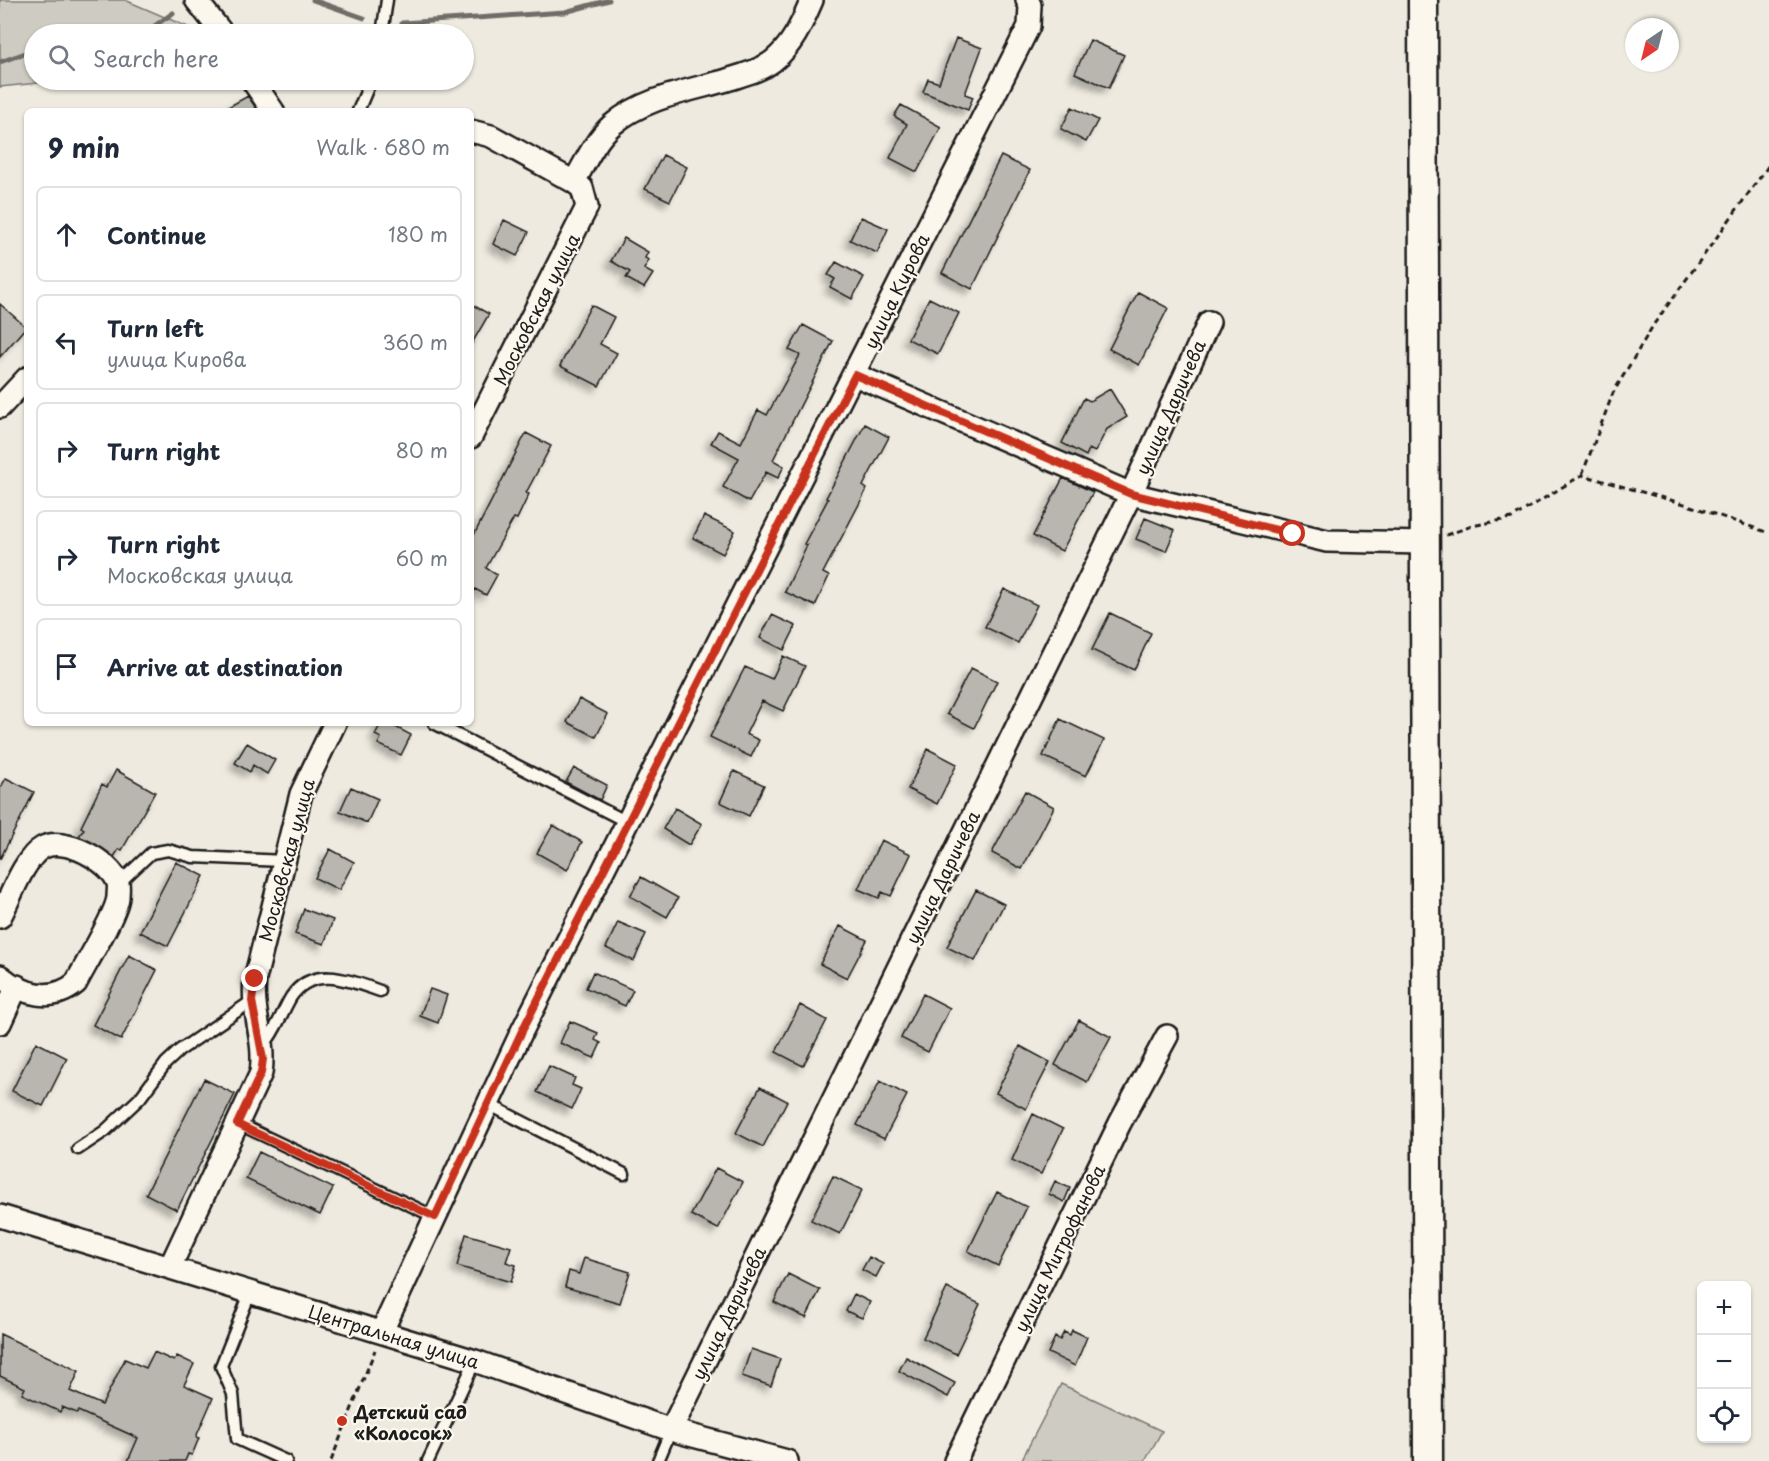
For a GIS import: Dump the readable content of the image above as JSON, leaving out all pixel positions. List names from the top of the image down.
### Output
{
  "streets": {
    "street": [
      "улица Кирова",
      "Московская улица",
      "улица Даричева",
      "улица Митрофанова",
      "Центральная улица"
    ]
  },
  "crossings": [
    ["улица Кирова", "Центральная улица"],
    ["Московская улица", "Центральная улица"],
    ["улица Даричева", "Центральная улица"]
  ],
  "places": ["Детский сад «Колосок»"],
  "north": "bottom left",
  "page": {
    "search": "Search here",
    "heading": ["9 min", "Walk · 680 m"],
    "list": [
      ["Continue", "180 m"],
      ["Turn left", "улица Кирова", "360 m"],
      ["Turn right", "80 m"],
      ["Turn right", "Московская улица", "60 m"],
      "Arrive at destination"
    ],
    "map_buttons": ["+", "−"]
  }
}
